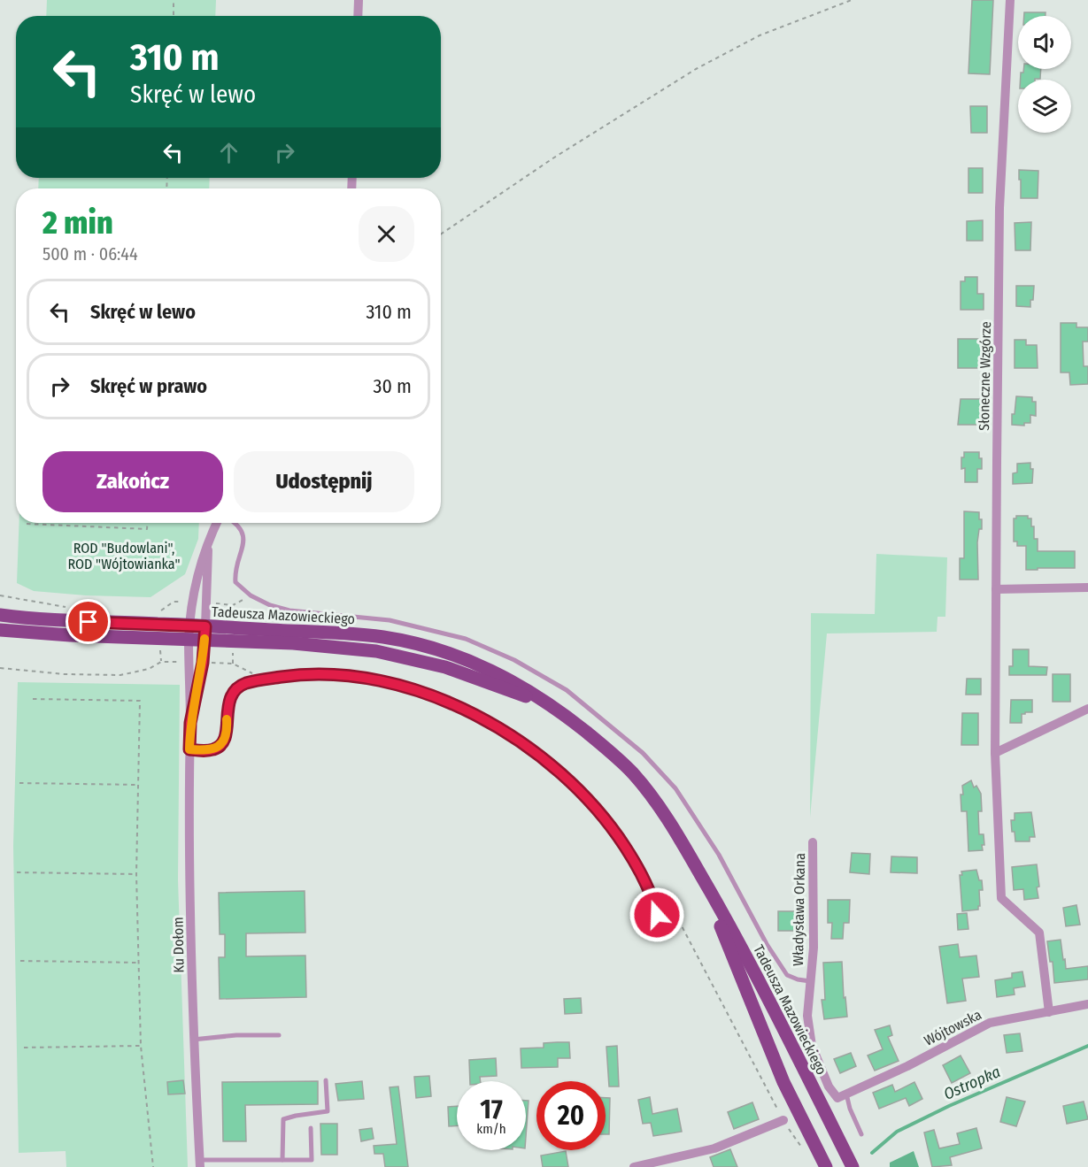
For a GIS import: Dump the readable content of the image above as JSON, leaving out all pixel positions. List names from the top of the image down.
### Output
{
  "streets": {
    "main road": ["Tadeusza Mazowieckiego"],
    "street": [
      "Słoneczne Wzgórze",
      "Władysława Orkana",
      "Ku Dołom",
      "Wójtowska"
    ]
  },
  "crossings": [
    ["Słoneczne Wzgórze", "Wójtowska"],
    ["Tadeusza Mazowieckiego", "Ku Dołom"],
    ["Władysława Orkana", "Wójtowska"]
  ],
  "water": ["Ostropka"],
  "parks": ["ROD \"Budowlani\", ROD \"Wójtowianka\""],
  "page": {
    "turn": ["310 m", "Skręć w lewo"],
    "heading": ["2 min", "500 m · 06:44"],
    "list": [
      {
        "name": "Skręć w lewo",
        "value": "310 m"
      },
      {
        "name": "Skręć w prawo",
        "value": "30 m"
      }
    ],
    "buttons": ["Zakończ", "Udostępnij"],
    "speed": "17 km/h",
    "limit": "20"
  }
}
